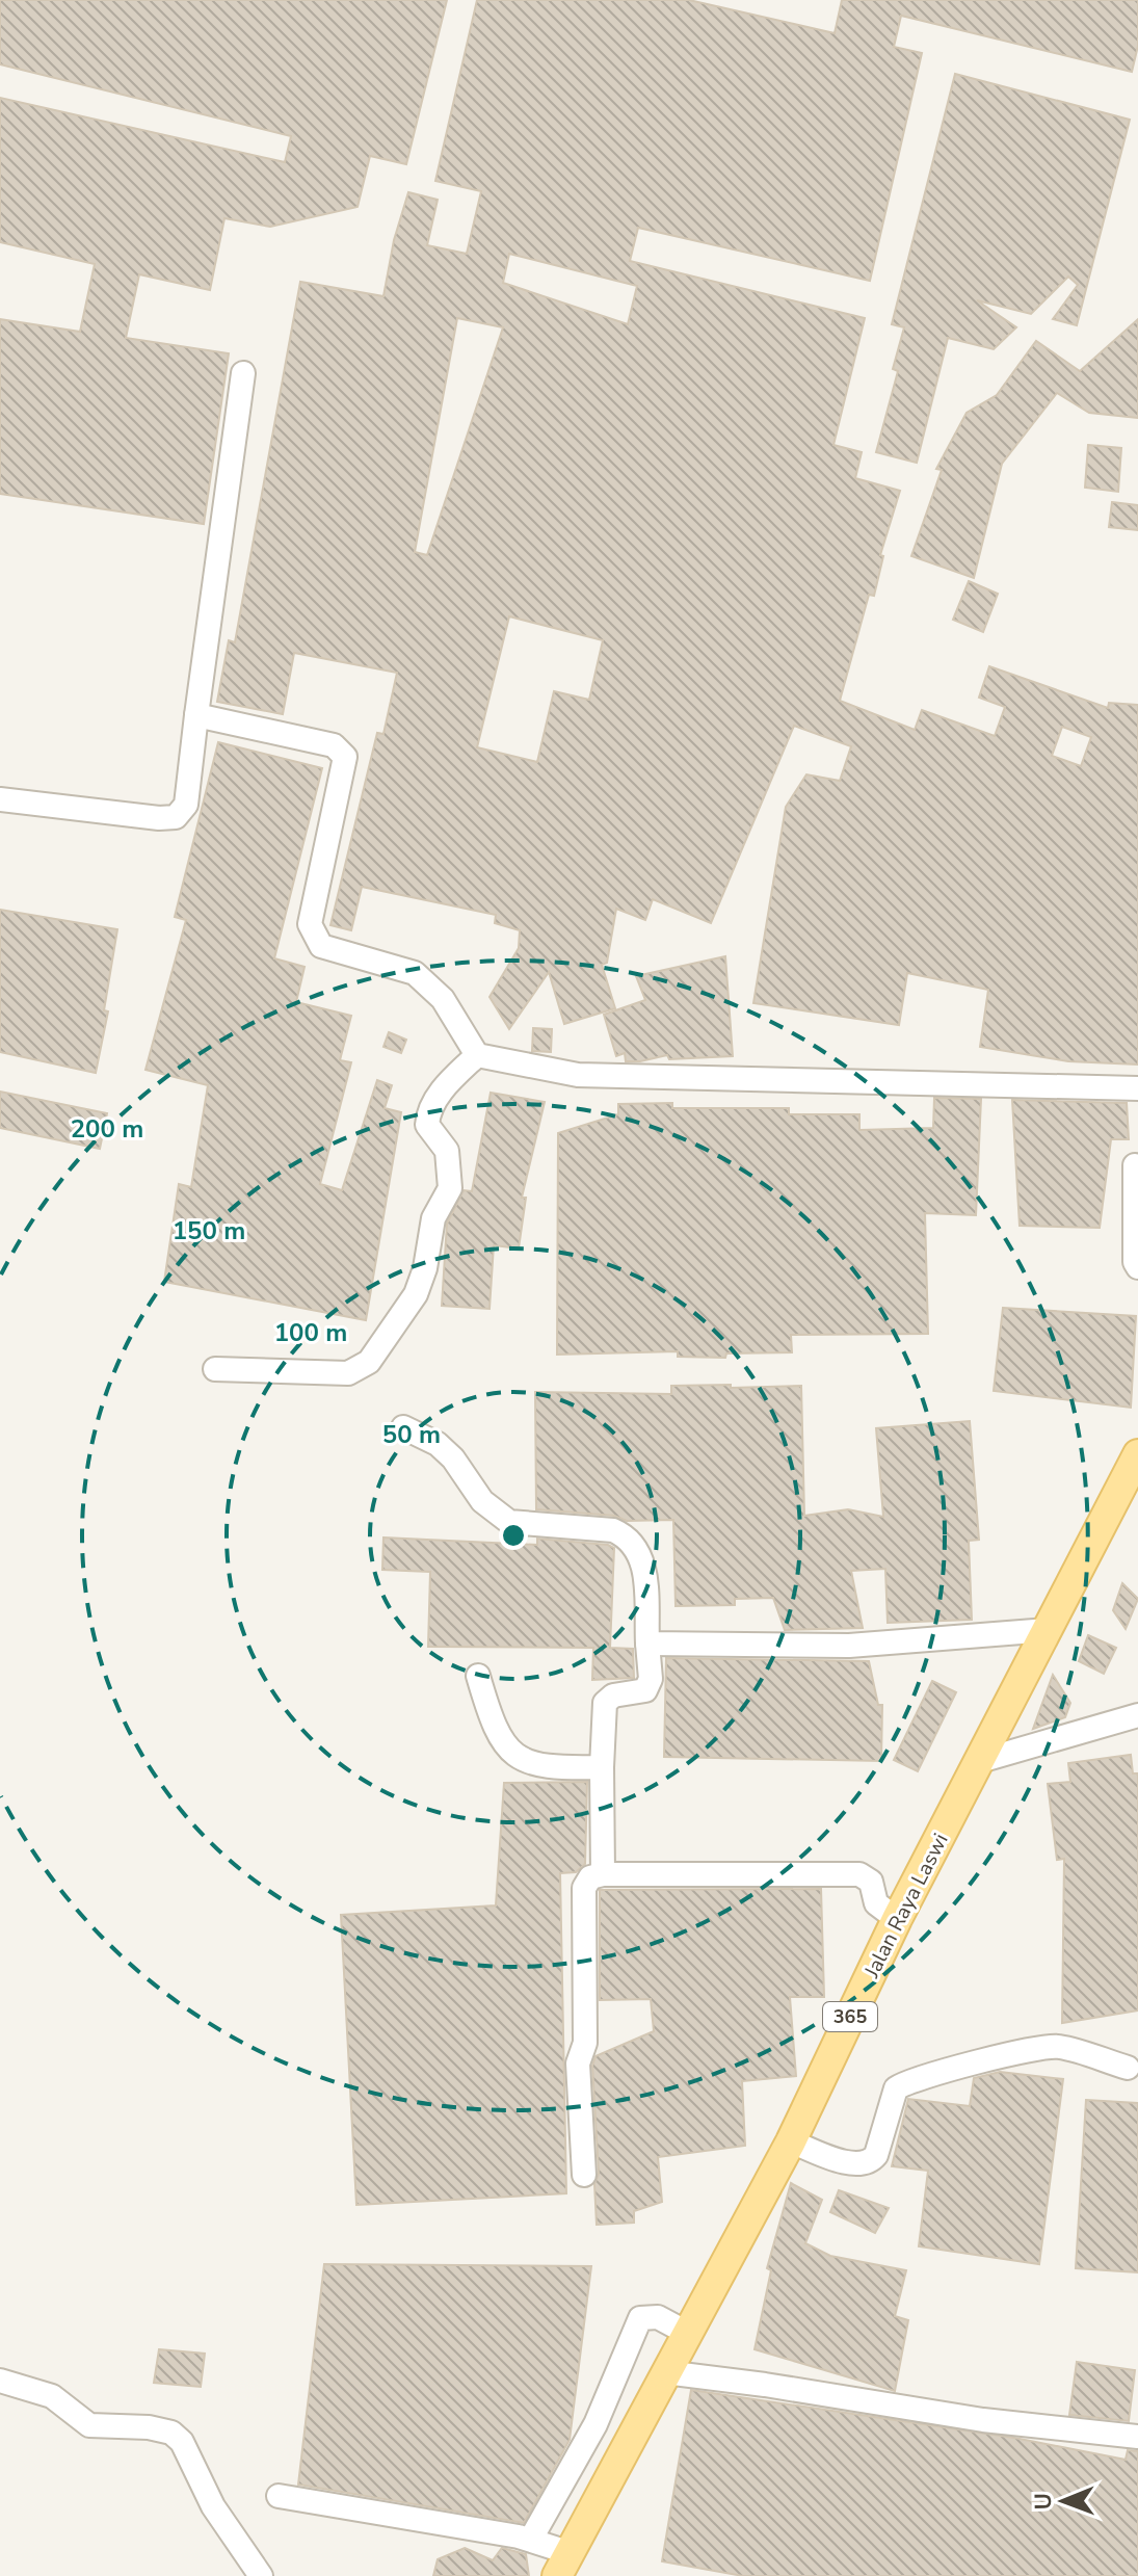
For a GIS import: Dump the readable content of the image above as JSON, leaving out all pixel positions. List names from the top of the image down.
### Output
{
  "streets": {
    "main road": ["Jalan Raya Laswi", "365"]
  },
  "north": "left",
  "rings": [
    "200 m",
    "150 m",
    "100 m",
    "50 m"
  ]
}
